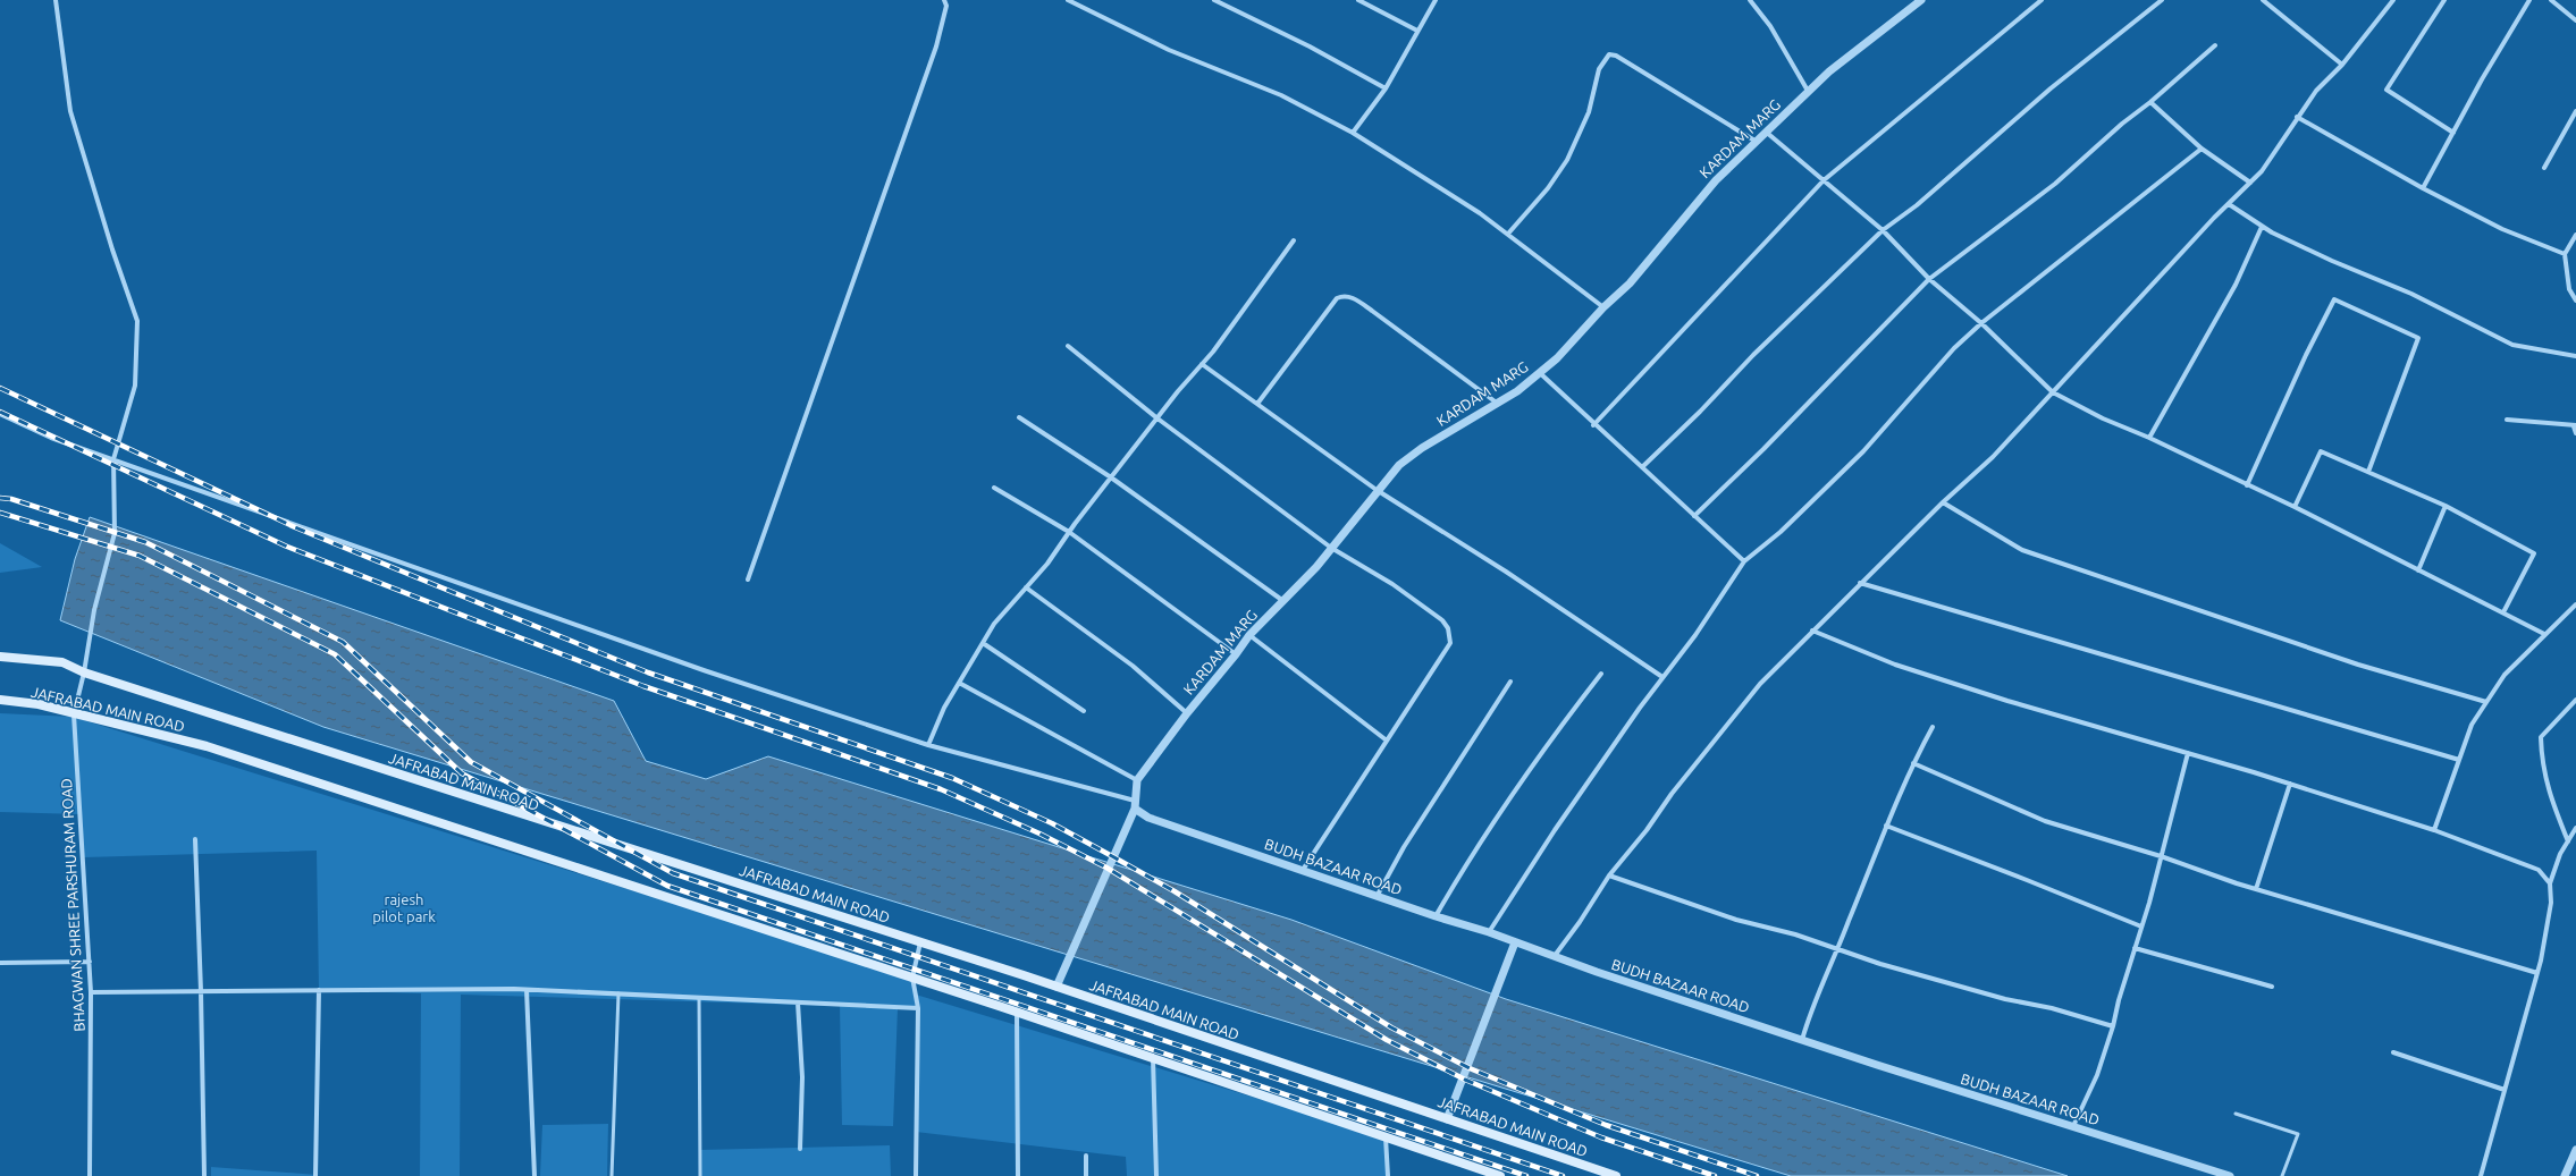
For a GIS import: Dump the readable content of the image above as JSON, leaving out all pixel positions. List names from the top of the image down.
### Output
{
  "streets": {
    "main road": ["JAFRABAD MAIN ROAD"],
    "street": ["KARDAM MARG", "BUDH BAZAAR ROAD", "BHAGWAN SHREE PARSHURAM ROAD"]
  },
  "crossings": [
    ["JAFRABAD MAIN ROAD", "BHAGWAN SHREE PARSHURAM ROAD"]
  ],
  "parks": ["rajesh pilot park"]
}
